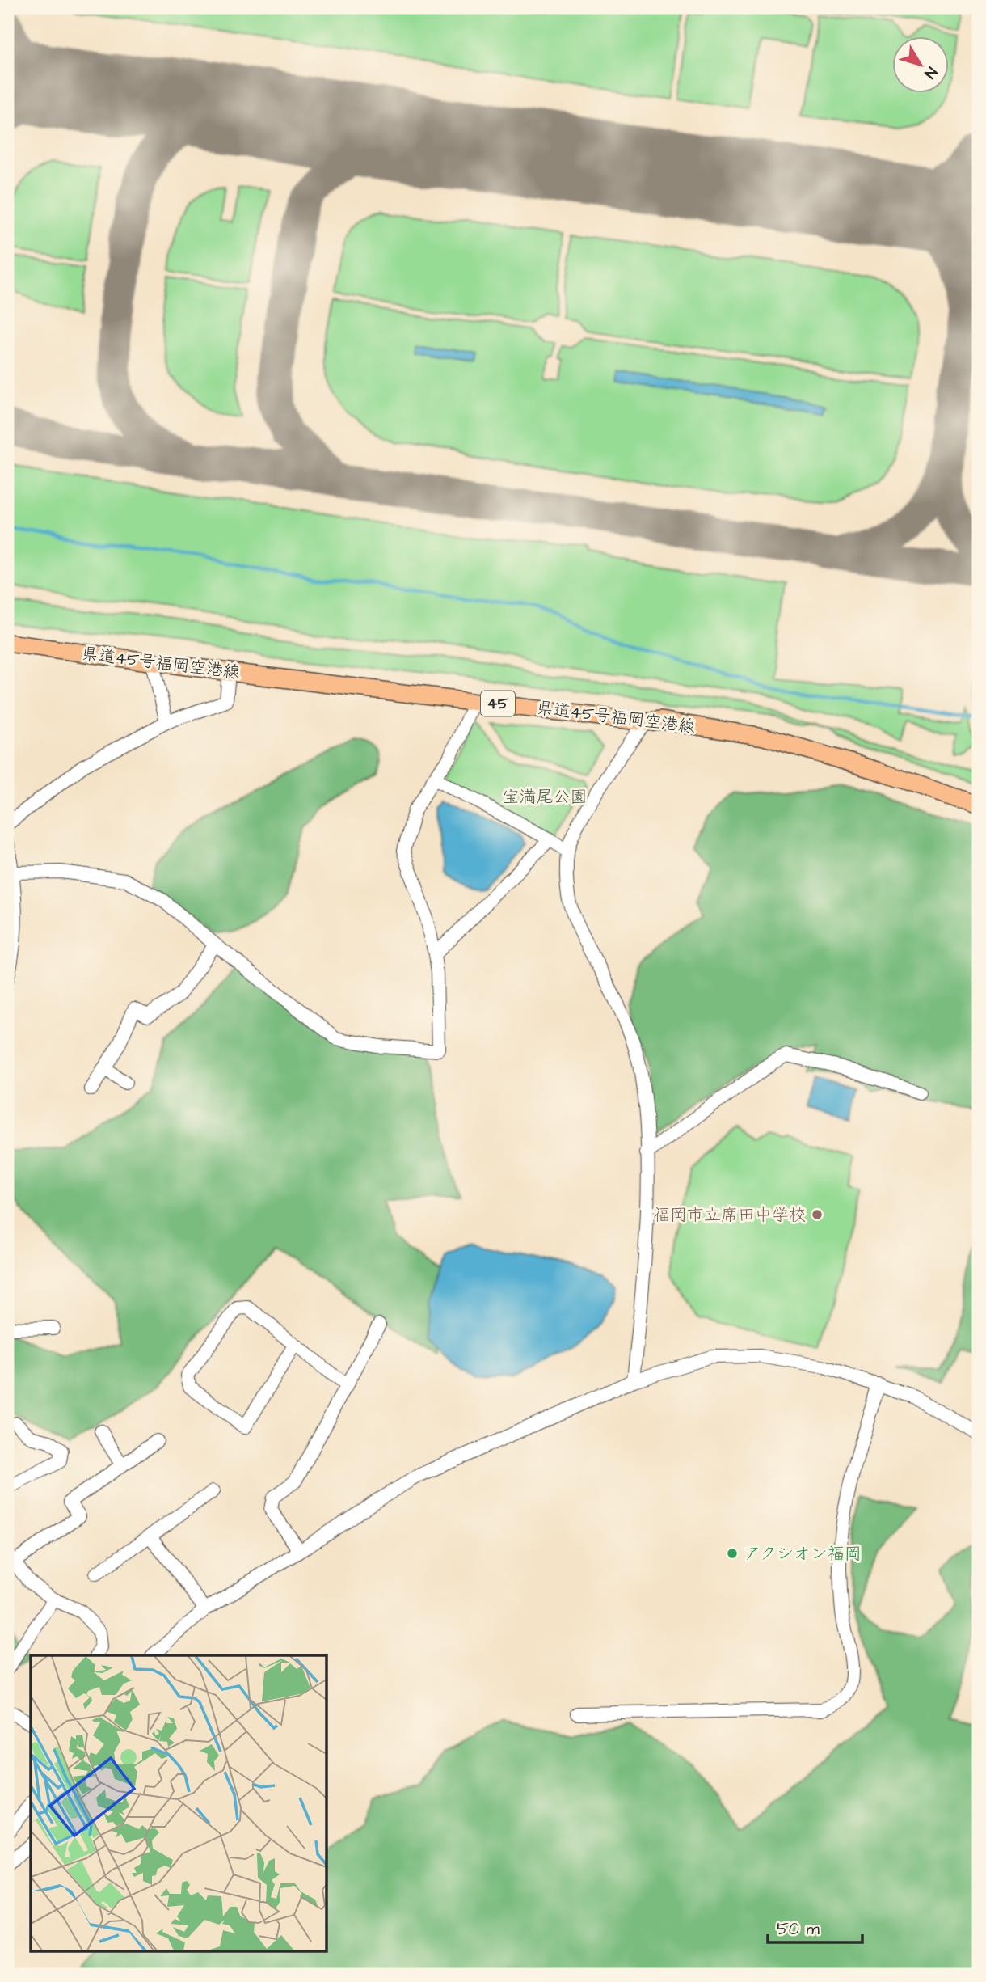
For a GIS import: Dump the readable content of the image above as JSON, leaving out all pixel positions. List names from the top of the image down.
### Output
{
  "streets": {
    "main road": ["県道45号福岡空港線", "45"]
  },
  "parks": ["宝満尾公園"],
  "places": ["福岡市立席田中学校", "アクシオン福岡"],
  "scale_bar": "50 m",
  "north": "bottom right"
}
